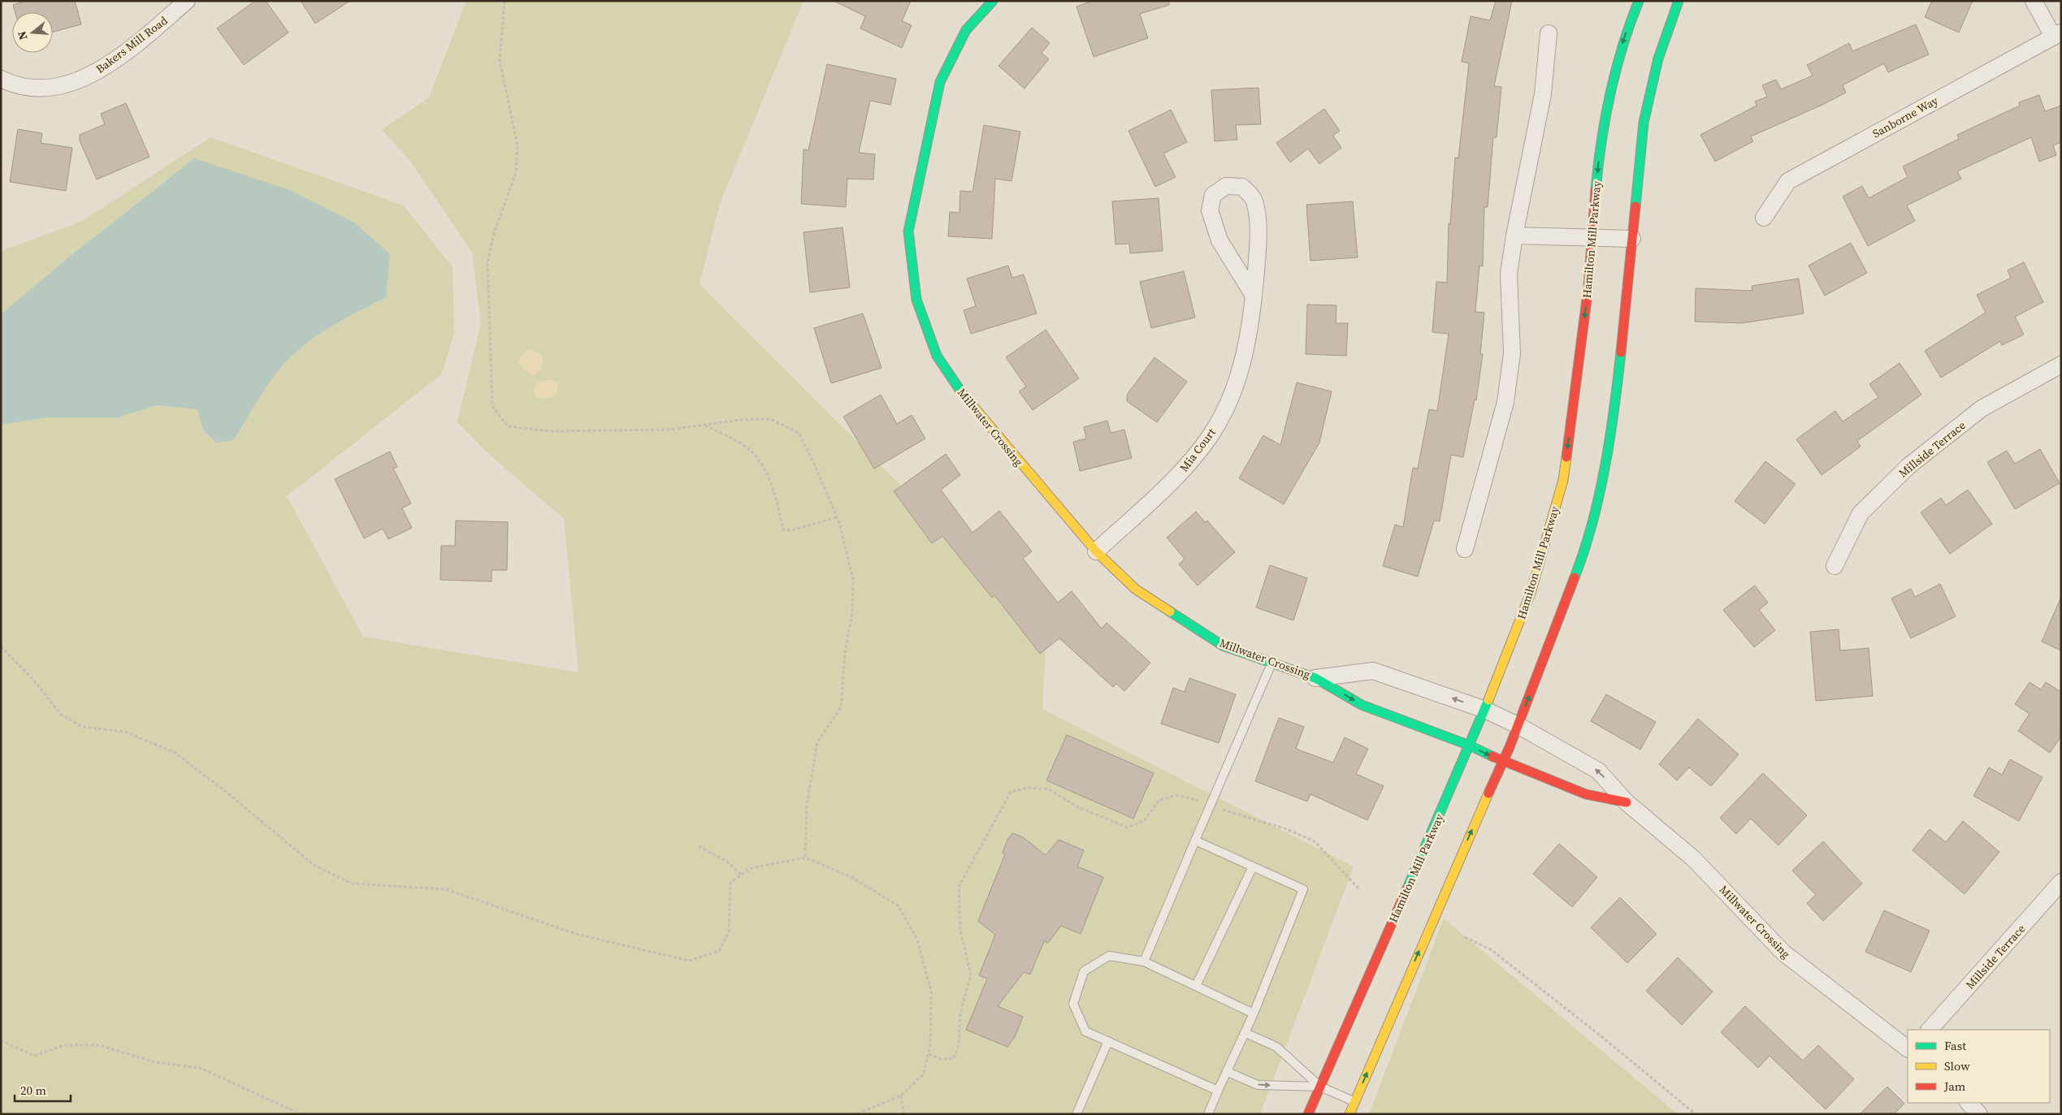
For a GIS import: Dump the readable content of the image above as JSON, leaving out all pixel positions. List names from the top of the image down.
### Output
{
  "streets": {
    "street": [
      "Bakers Mill Road",
      "Sanborne Way",
      "Hamilton Mill Parkway",
      "Millwater Crossing",
      "Millside Terrace",
      "Mia Court"
    ]
  },
  "crossings": [
    ["Hamilton Mill Parkway", "Millwater Crossing"],
    ["Millwater Crossing", "Mia Court"]
  ],
  "legend": ["Fast", "Slow", "Jam"],
  "scale_bar": "20 m",
  "north": "left"
}
